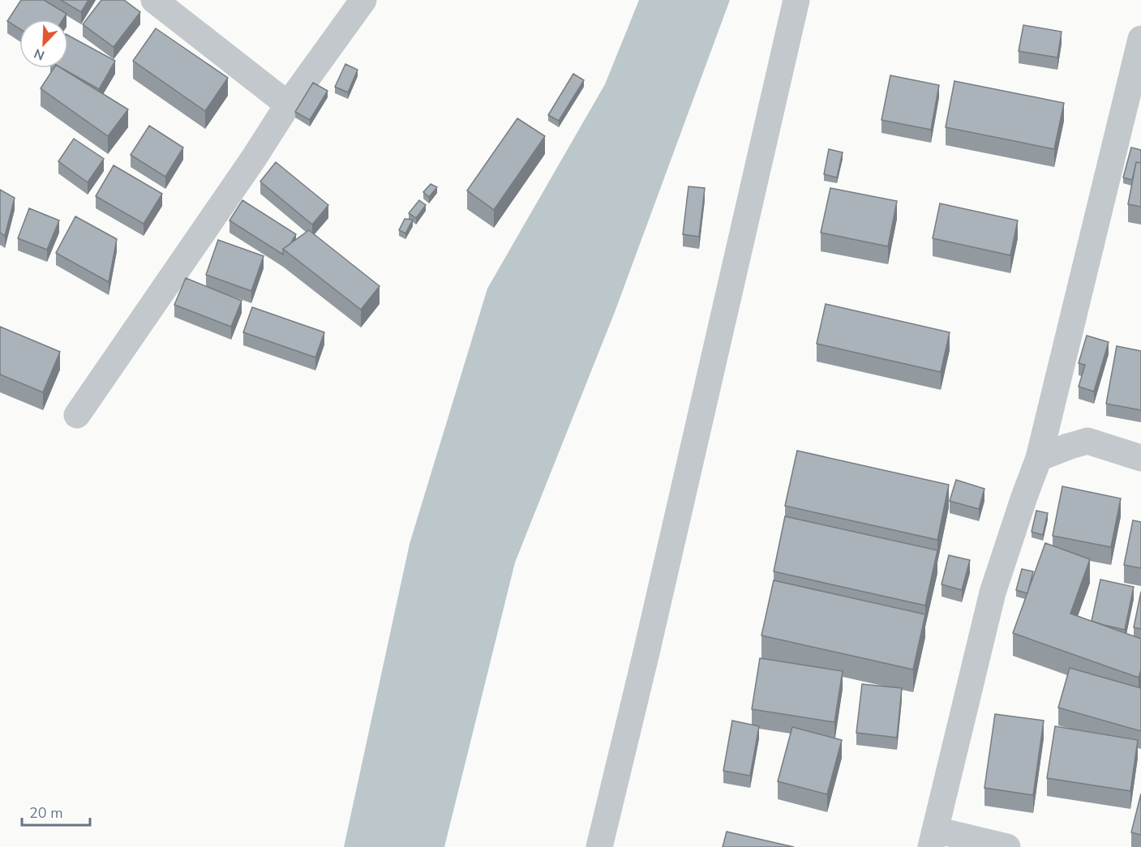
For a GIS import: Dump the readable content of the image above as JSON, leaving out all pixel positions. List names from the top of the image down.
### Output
{
  "scale_bar": "20 m",
  "north": "bottom left"
}
